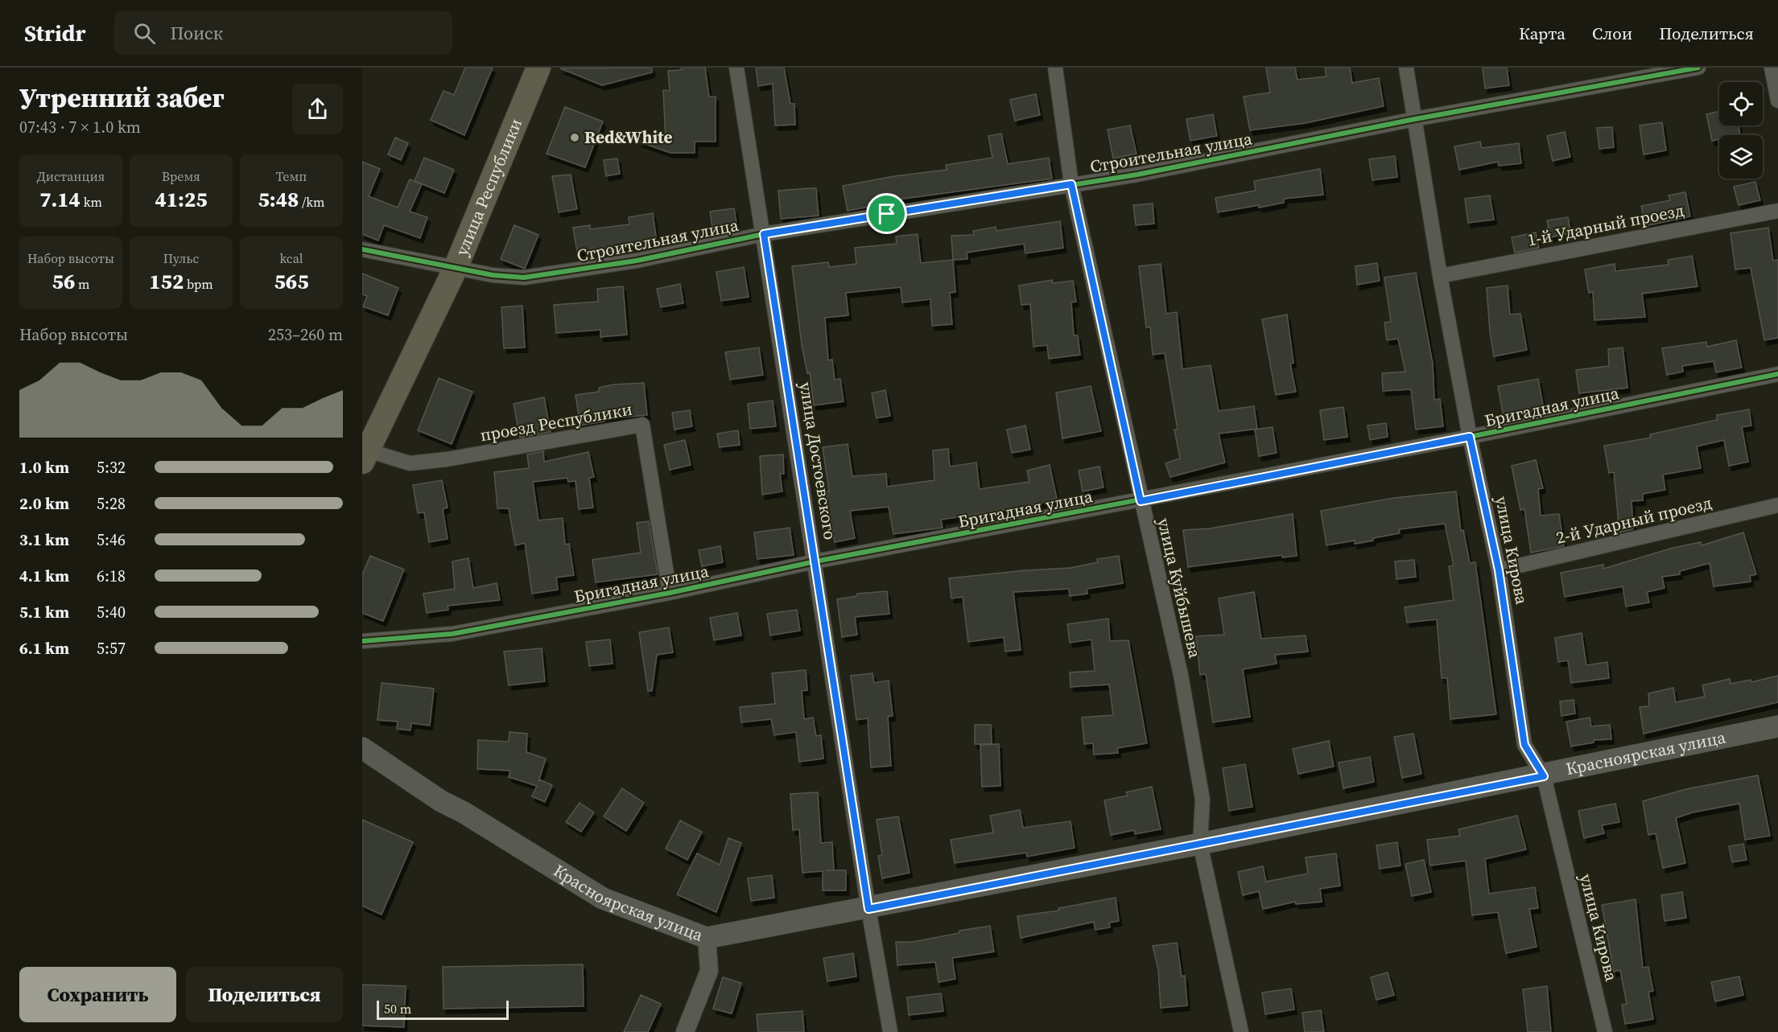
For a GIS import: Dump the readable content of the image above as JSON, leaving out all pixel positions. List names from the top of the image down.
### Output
{
  "streets": {
    "main road": ["улица Республики", "Красноярская улица"],
    "street": [
      "Строительная улица",
      "1-й Ударный проезд",
      "Бригадная улица",
      "проезд Республики",
      "улица Достоевского",
      "2-й Ударный проезд",
      "улица Кирова",
      "улица Куйбышева"
    ]
  },
  "crossings": [
    ["Строительная улица", "улица Республики"],
    ["Строительная улица", "улица Достоевского"],
    ["Строительная улица", "улица Кирова"],
    ["Строительная улица", "улица Куйбышева"],
    ["улица Республики", "проезд Республики"],
    ["1-й Ударный проезд", "улица Кирова"],
    ["Бригадная улица", "проезд Республики"],
    ["Бригадная улица", "улица Достоевского"],
    ["Бригадная улица", "улица Кирова"],
    ["Бригадная улица", "улица Куйбышева"],
    ["улица Достоевского", "Красноярская улица"],
    ["2-й Ударный проезд", "улица Кирова"],
    ["улица Кирова", "Красноярская улица"],
    ["улица Куйбышева", "Красноярская улица"]
  ],
  "places": ["Red&White"],
  "scale_bar": "50 m",
  "page": {
    "header": "Stridr",
    "search": "Поиск",
    "nav": ["Карта", "Слои", "Поделиться"],
    "heading": ["Утренний забег", "07:43 · 7 × 1.0 km"],
    "stats": [
      ["Дистанция", "7.14 km"],
      ["Время", "41:25"],
      ["Темп", "5:48 /km"],
      ["Набор высоты", "56 m"],
      ["Пульс", "152 bpm"],
      ["kcal", "565"]
    ],
    "chart": ["Набор высоты", "253–260 m"],
    "list": [
      {
        "name": "1.0 km",
        "note": "5:32"
      },
      {
        "name": "2.0 km",
        "note": "5:28"
      },
      {
        "name": "3.1 km",
        "note": "5:46"
      },
      {
        "name": "4.1 km",
        "note": "6:18"
      },
      {
        "name": "5.1 km",
        "note": "5:40"
      },
      {
        "name": "6.1 km",
        "note": "5:57"
      }
    ],
    "buttons": ["Сохранить", "Поделиться"],
    "scale": "50 m"
  }
}
